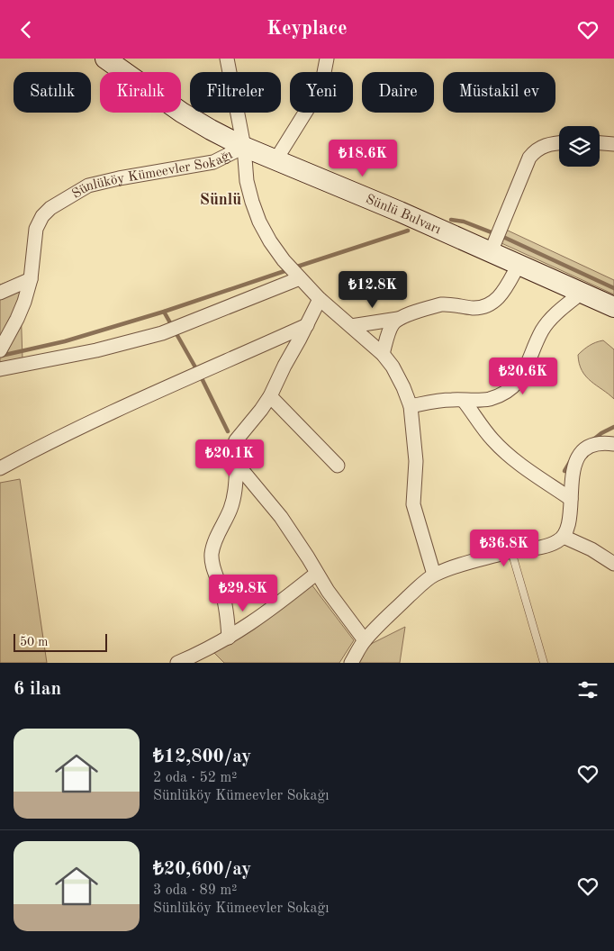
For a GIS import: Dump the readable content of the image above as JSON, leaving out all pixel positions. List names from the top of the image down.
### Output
{
  "streets": {
    "main road": ["Sünlü Bulvarı"],
    "street": ["Sünlüköy Kümeevler Sokağı"]
  },
  "crossings": [
    ["Sünlüköy Kümeevler Sokağı", "Sünlü Bulvarı"]
  ],
  "districts": ["Sünlü"],
  "scale_bar": "50 m",
  "page": {
    "header": "Keyplace",
    "chip": [
      "Satılık",
      "Kiralık",
      "Filtreler",
      "Yeni",
      "Daire",
      "Müstakil ev"
    ],
    "price": [
      "₺18.6K",
      "₺12.8K",
      "₺20.6K",
      "₺20.1K",
      "₺36.8K",
      "₺29.8K"
    ],
    "scale": "50 m",
    "heading": "6 ilan",
    "list": [
      {
        "name": "₺12,800/ay",
        "note": "2 oda · 52 m² · Sünlüköy Kümeevler Sokağı"
      },
      {
        "name": "₺20,600/ay",
        "note": "3 oda · 89 m² · Sünlüköy Kümeevler Sokağı"
      }
    ]
  }
}
